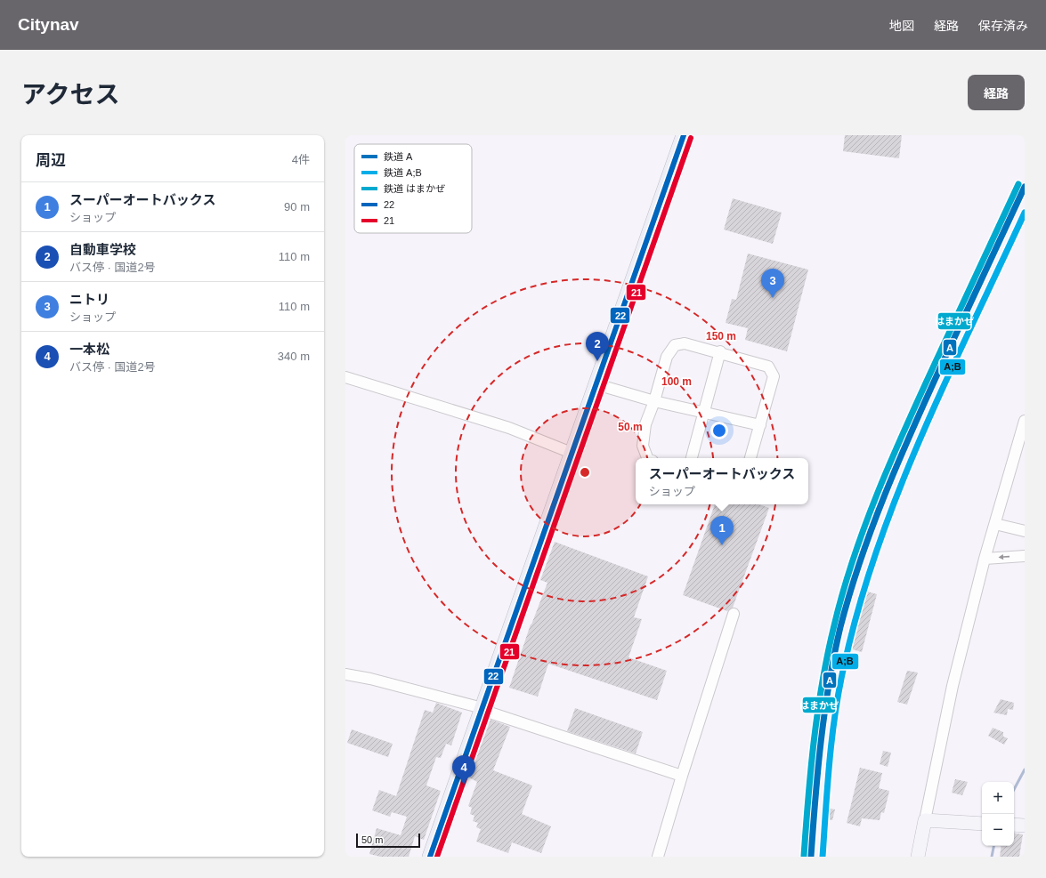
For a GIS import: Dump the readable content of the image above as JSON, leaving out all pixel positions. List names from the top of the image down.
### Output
{
  "lines": [
    "transit line 22",
    "transit line 21",
    "rail line はまかぜ",
    "rail line A",
    "rail line A;B"
  ],
  "legend": [
    "鉄道 A",
    "鉄道 A;B",
    "鉄道 はまかぜ",
    "22",
    "21"
  ],
  "scale_bar": "50 m",
  "page": {
    "header": "Citynav",
    "nav": ["地図", "経路", "保存済み"],
    "title": "アクセス",
    "buttons": "経路",
    "heading": ["周辺", "4件"],
    "list": [
      {
        "mark": "1",
        "name": "スーパーオートバックス",
        "note": "ショップ",
        "value": "90 m"
      },
      {
        "mark": "2",
        "name": "自動車学校",
        "note": "バス停 · 国道2号",
        "value": "110 m"
      },
      {
        "mark": "3",
        "name": "ニトリ",
        "note": "ショップ",
        "value": "110 m"
      },
      {
        "mark": "4",
        "name": "一本松",
        "note": "バス停 · 国道2号",
        "value": "340 m"
      }
    ],
    "pins": [
      "3",
      "2",
      "1",
      "4"
    ],
    "popup": ["スーパーオートバックス", "ショップ"],
    "map_buttons": ["+", "−"],
    "scale": "50 m"
  },
  "rings": ["150 m", "100 m", "50 m"]
}
